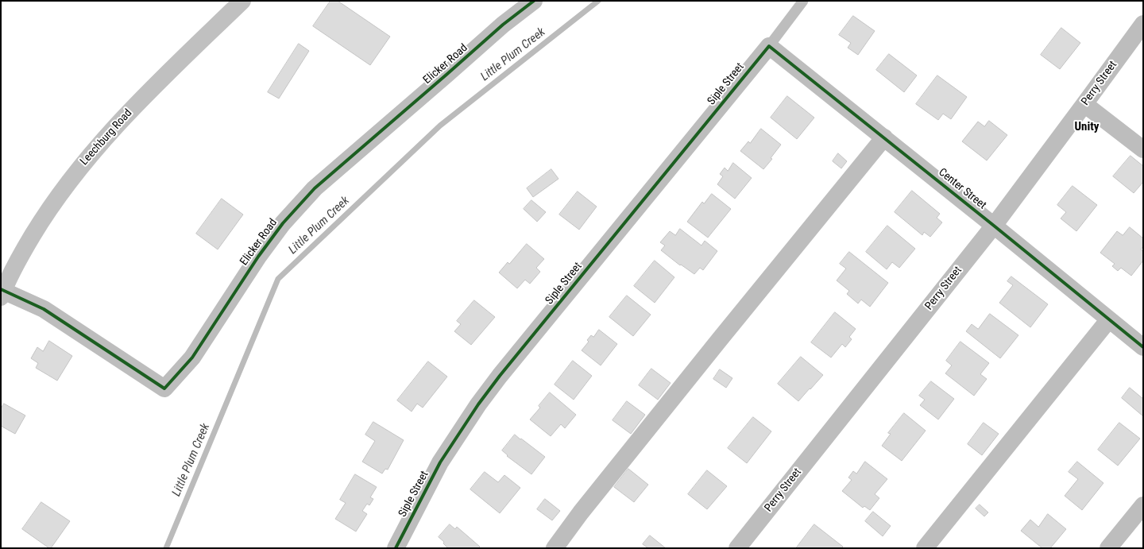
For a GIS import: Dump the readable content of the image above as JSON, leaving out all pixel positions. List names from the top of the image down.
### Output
{
  "streets": {
    "street": [
      "Elicker Road",
      "Perry Street",
      "Siple Street",
      "Leechburg Road",
      "Center Street"
    ]
  },
  "crossings": [
    ["Elicker Road", "Leechburg Road"],
    ["Perry Street", "Center Street"],
    ["Siple Street", "Center Street"]
  ],
  "districts": ["Unity"],
  "water": ["Little Plum Creek"]
}
